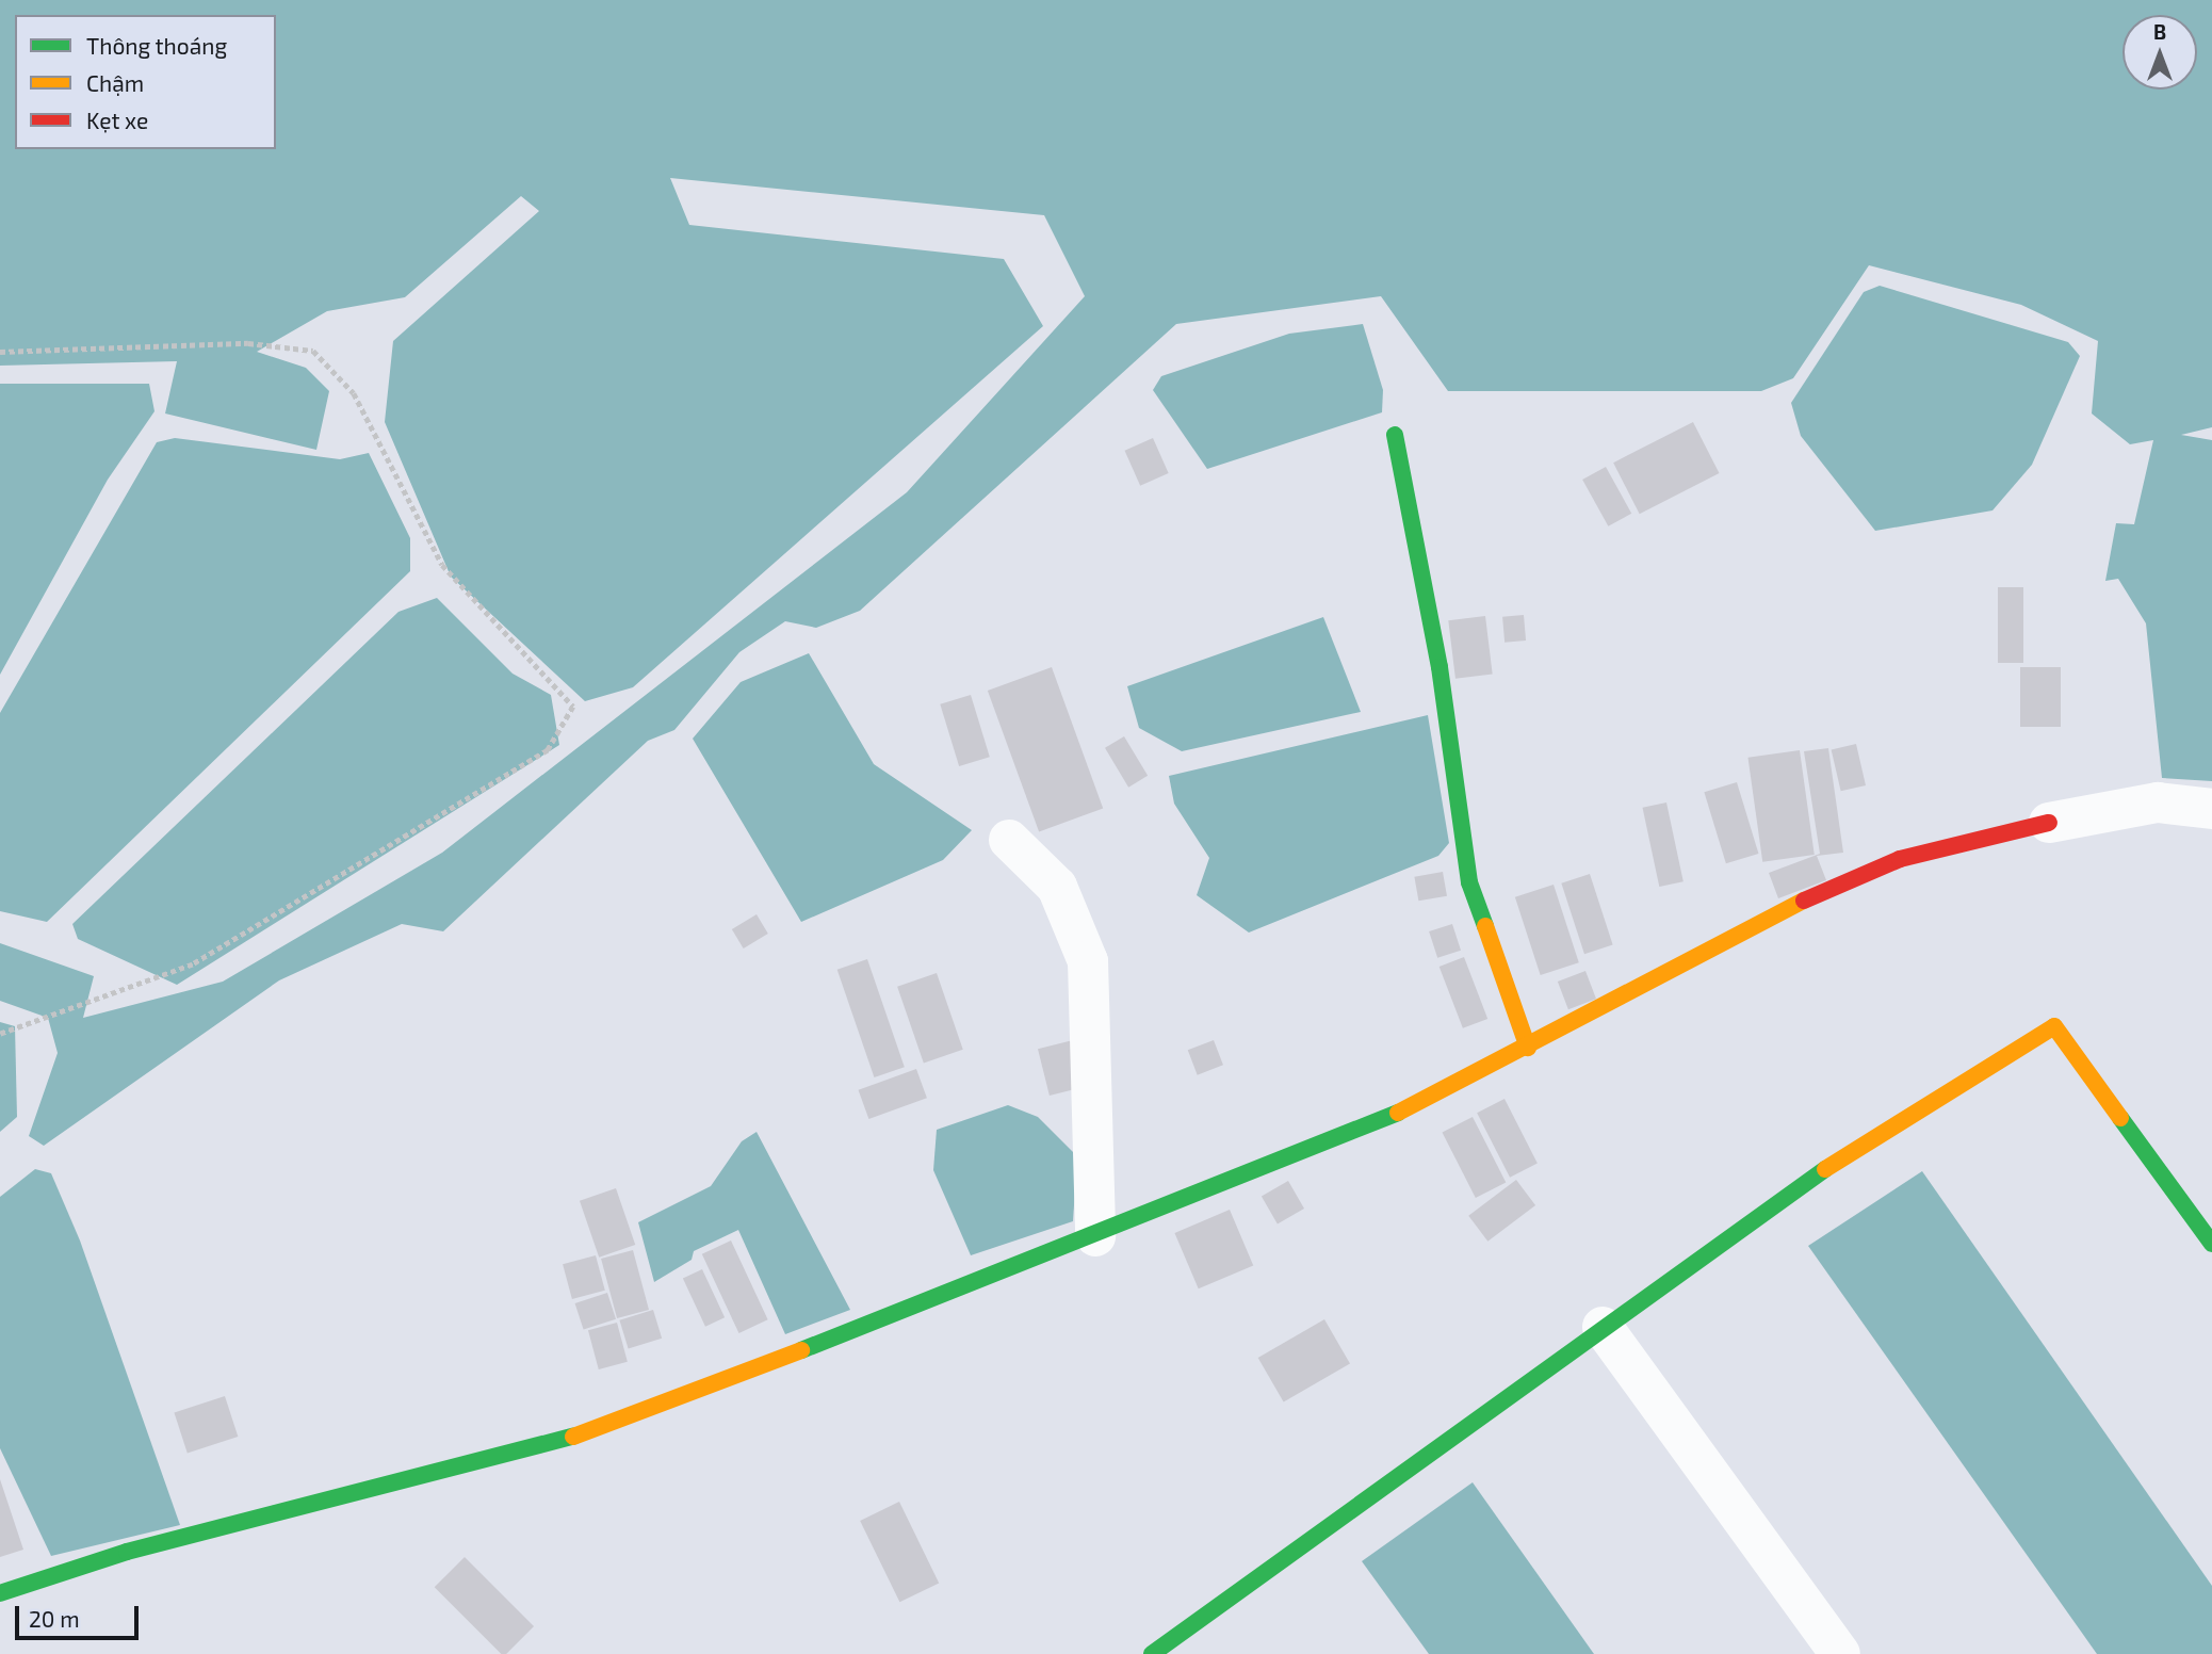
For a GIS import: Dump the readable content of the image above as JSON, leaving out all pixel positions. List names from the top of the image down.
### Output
{
  "legend": ["Thông thoáng", "Chậm", "Kẹt xe"],
  "scale_bar": "20 m",
  "north": "top"
}
